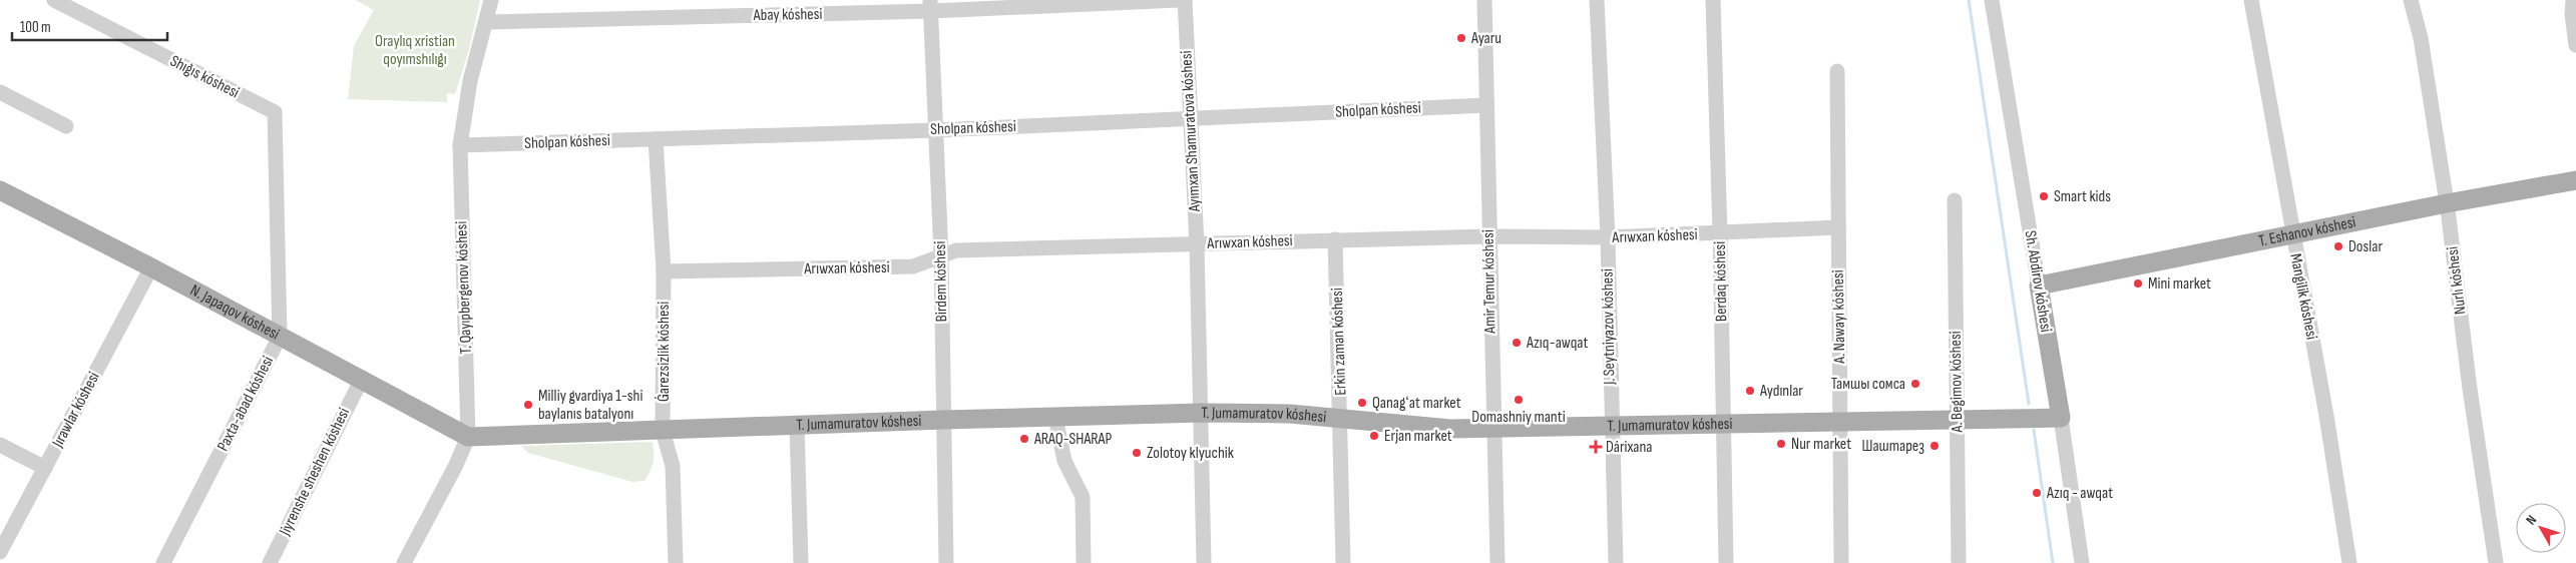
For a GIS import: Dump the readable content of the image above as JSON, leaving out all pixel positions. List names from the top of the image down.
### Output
{
  "streets": {
    "main road": [
      "T. Eshanov kóshesi",
      "Sh. Abdirov kóshesi",
      "N. Japaqov kóshesi",
      "T. Jumamuratov kóshesi"
    ],
    "street": [
      "Abay kóshesi",
      "Shıǵıs kóshesi",
      "Sholpan kóshesi",
      "Ayımxan Shamuratova kóshesi",
      "Arıwxan kóshesi",
      "Nurlı kóshesi",
      "Birdem kóshesi",
      "Amir Temur kóshesi",
      "Berdaq kóshesi",
      "T. Qayıpbergenov kóshesi",
      "Mangilik kóshesi",
      "A. Nawayı kóshesi",
      "J. Seytniyazov kóshesi",
      "Erkin zaman kóshesi",
      "Ǵarezsizlik kóshesi",
      "A. Begimov kóshesi",
      "Paxta-abad kóshesi",
      "Jırawlar kóshesi",
      "Jiyrenshe sheshen kóshesi"
    ]
  },
  "crossings": [
    ["Abay kóshesi", "Birdem kóshesi"],
    ["Abay kóshesi", "T. Qayıpbergenov kóshesi"],
    ["Shıǵıs kóshesi", "Paxta-abad kóshesi"],
    ["Sholpan kóshesi", "Ayımxan Shamuratova kóshesi"],
    ["Sholpan kóshesi", "Birdem kóshesi"],
    ["Sholpan kóshesi", "Amir Temur kóshesi"],
    ["Sholpan kóshesi", "T. Qayıpbergenov kóshesi"],
    ["Sholpan kóshesi", "Ǵarezsizlik kóshesi"],
    ["Ayımxan Shamuratova kóshesi", "Arıwxan kóshesi"],
    ["Ayımxan Shamuratova kóshesi", "T. Jumamuratov kóshesi"],
    ["T. Eshanov kóshesi", "Nurlı kóshesi"],
    ["T. Eshanov kóshesi", "Sh. Abdirov kóshesi"],
    ["T. Eshanov kóshesi", "Mangilik kóshesi"],
    ["Arıwxan kóshesi", "Birdem kóshesi"],
    ["Arıwxan kóshesi", "Amir Temur kóshesi"],
    ["Arıwxan kóshesi", "Berdaq kóshesi"],
    ["Arıwxan kóshesi", "A. Nawayı kóshesi"],
    ["Arıwxan kóshesi", "J. Seytniyazov kóshesi"],
    ["Arıwxan kóshesi", "Erkin zaman kóshesi"],
    ["Arıwxan kóshesi", "Ǵarezsizlik kóshesi"],
    ["Birdem kóshesi", "T. Jumamuratov kóshesi"],
    ["Amir Temur kóshesi", "T. Jumamuratov kóshesi"],
    ["Berdaq kóshesi", "T. Jumamuratov kóshesi"],
    ["Sh. Abdirov kóshesi", "T. Jumamuratov kóshesi"],
    ["T. Qayıpbergenov kóshesi", "N. Japaqov kóshesi"],
    ["T. Qayıpbergenov kóshesi", "T. Jumamuratov kóshesi"],
    ["N. Japaqov kóshesi", "Paxta-abad kóshesi"],
    ["N. Japaqov kóshesi", "Jırawlar kóshesi"],
    ["N. Japaqov kóshesi", "T. Jumamuratov kóshesi"],
    ["N. Japaqov kóshesi", "Jiyrenshe sheshen kóshesi"],
    ["A. Nawayı kóshesi", "T. Jumamuratov kóshesi"],
    ["J. Seytniyazov kóshesi", "T. Jumamuratov kóshesi"],
    ["Erkin zaman kóshesi", "T. Jumamuratov kóshesi"],
    ["Ǵarezsizlik kóshesi", "T. Jumamuratov kóshesi"],
    ["A. Begimov kóshesi", "T. Jumamuratov kóshesi"]
  ],
  "parks": ["Oraylıq xristian qoyımshılıǵı"],
  "places": {
    "other": [
      "Ayaru",
      "Smart kids",
      "Doslar",
      "Mini market",
      "Azıq-awqat",
      "Тамшы сомса",
      "Aydınlar",
      "Domashniy manti",
      "Qanagʻat market",
      "Milliy gvardiya 1-shi baylanıs batalyonı",
      "Erjan market",
      "ARAQ-SHARAP",
      "Nur market",
      "Шаштарез",
      "Zolotoy klyuchik",
      "Azıq - awqat"
    ],
    "health": ["Dárixana"]
  },
  "scale_bar": "100 m",
  "north": "top left"
}
